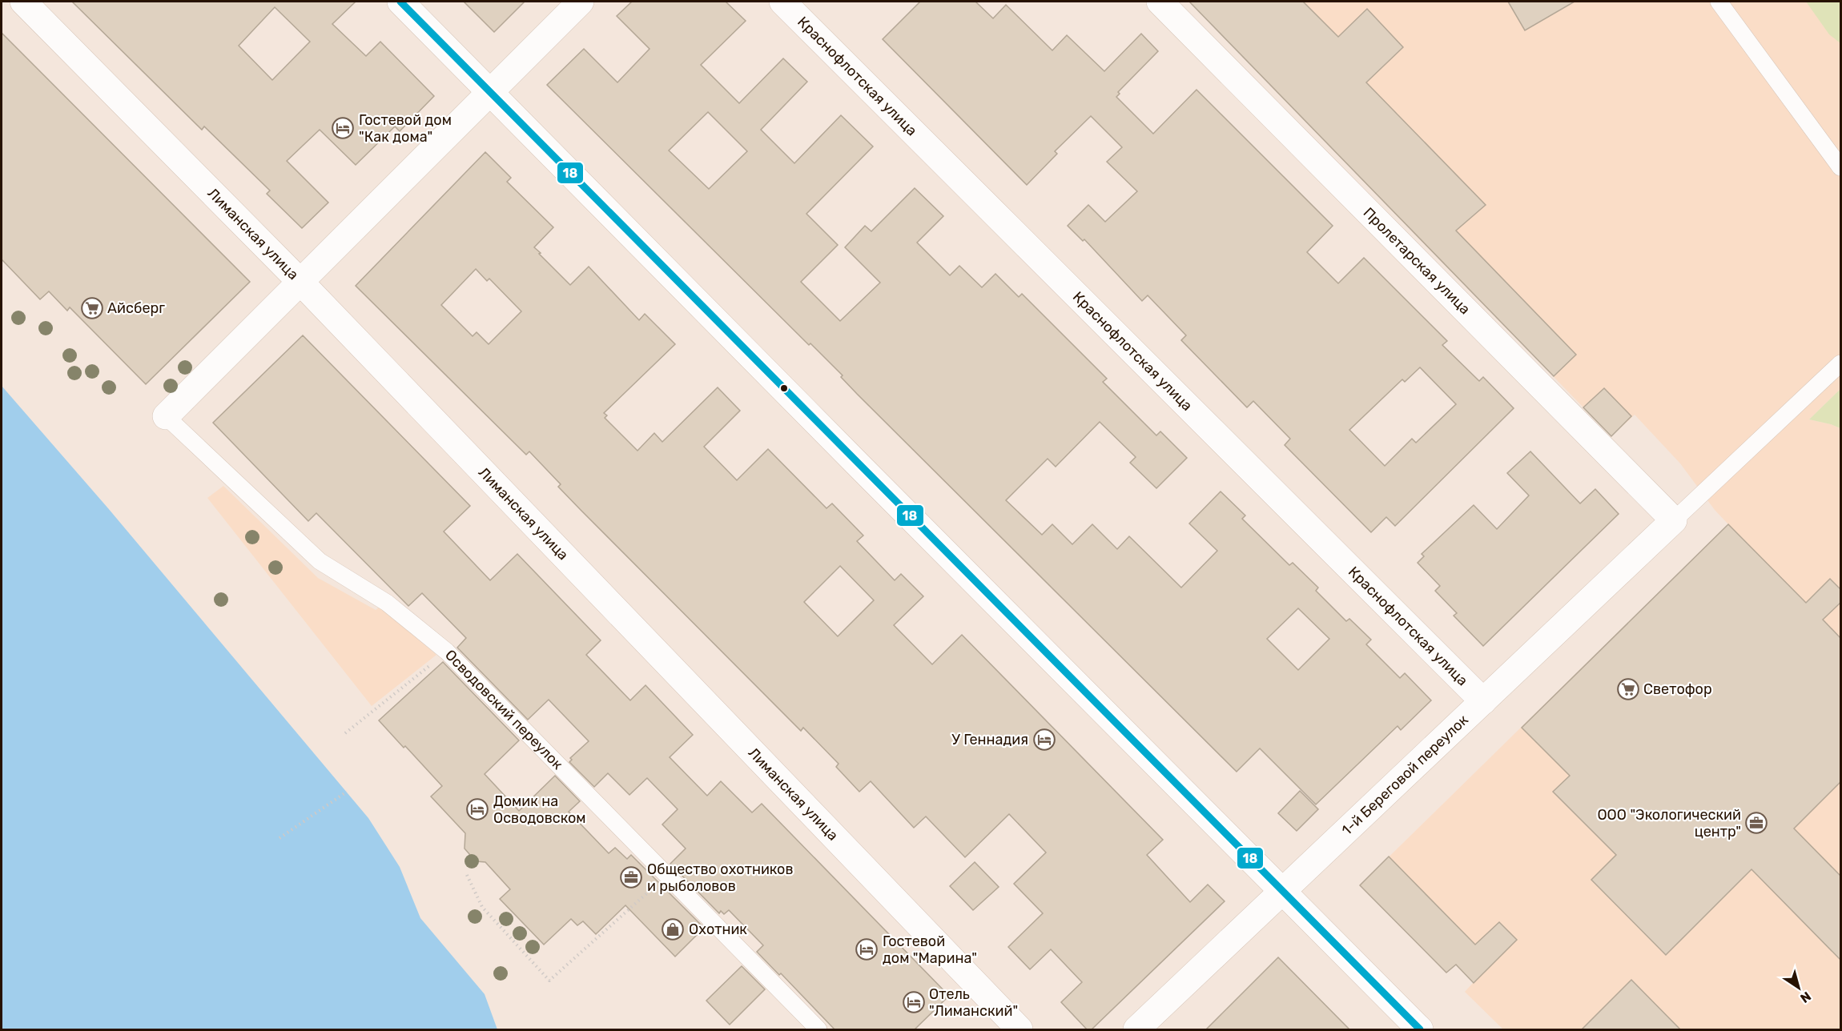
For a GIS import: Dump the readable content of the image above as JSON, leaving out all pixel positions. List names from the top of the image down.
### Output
{
  "streets": {
    "street": [
      "Краснофлотская улица",
      "Лиманская улица",
      "Пролетарская улица",
      "1-й Береговой переулок"
    ],
    "lane": ["Осводовский переулок"]
  },
  "crossings": [
    ["Краснофлотская улица", "1-й Береговой переулок"],
    ["Пролетарская улица", "1-й Береговой переулок"]
  ],
  "places": {
    "hotel": [
      "Гостевой дом \"Как дома\"",
      "У Геннадия",
      "Домик на Осводовском",
      "Гостевой дом \"Марина\"",
      "Отель \"Лиманский\""
    ],
    "supermarket": ["Айсберг", "Светофор"],
    "office": ["ООО \"Экологический центр\"", "Общество охотников и рыболовов"],
    "shop": ["Охотник"]
  },
  "lines": ["transit line 18"],
  "north": "bottom right"
}
